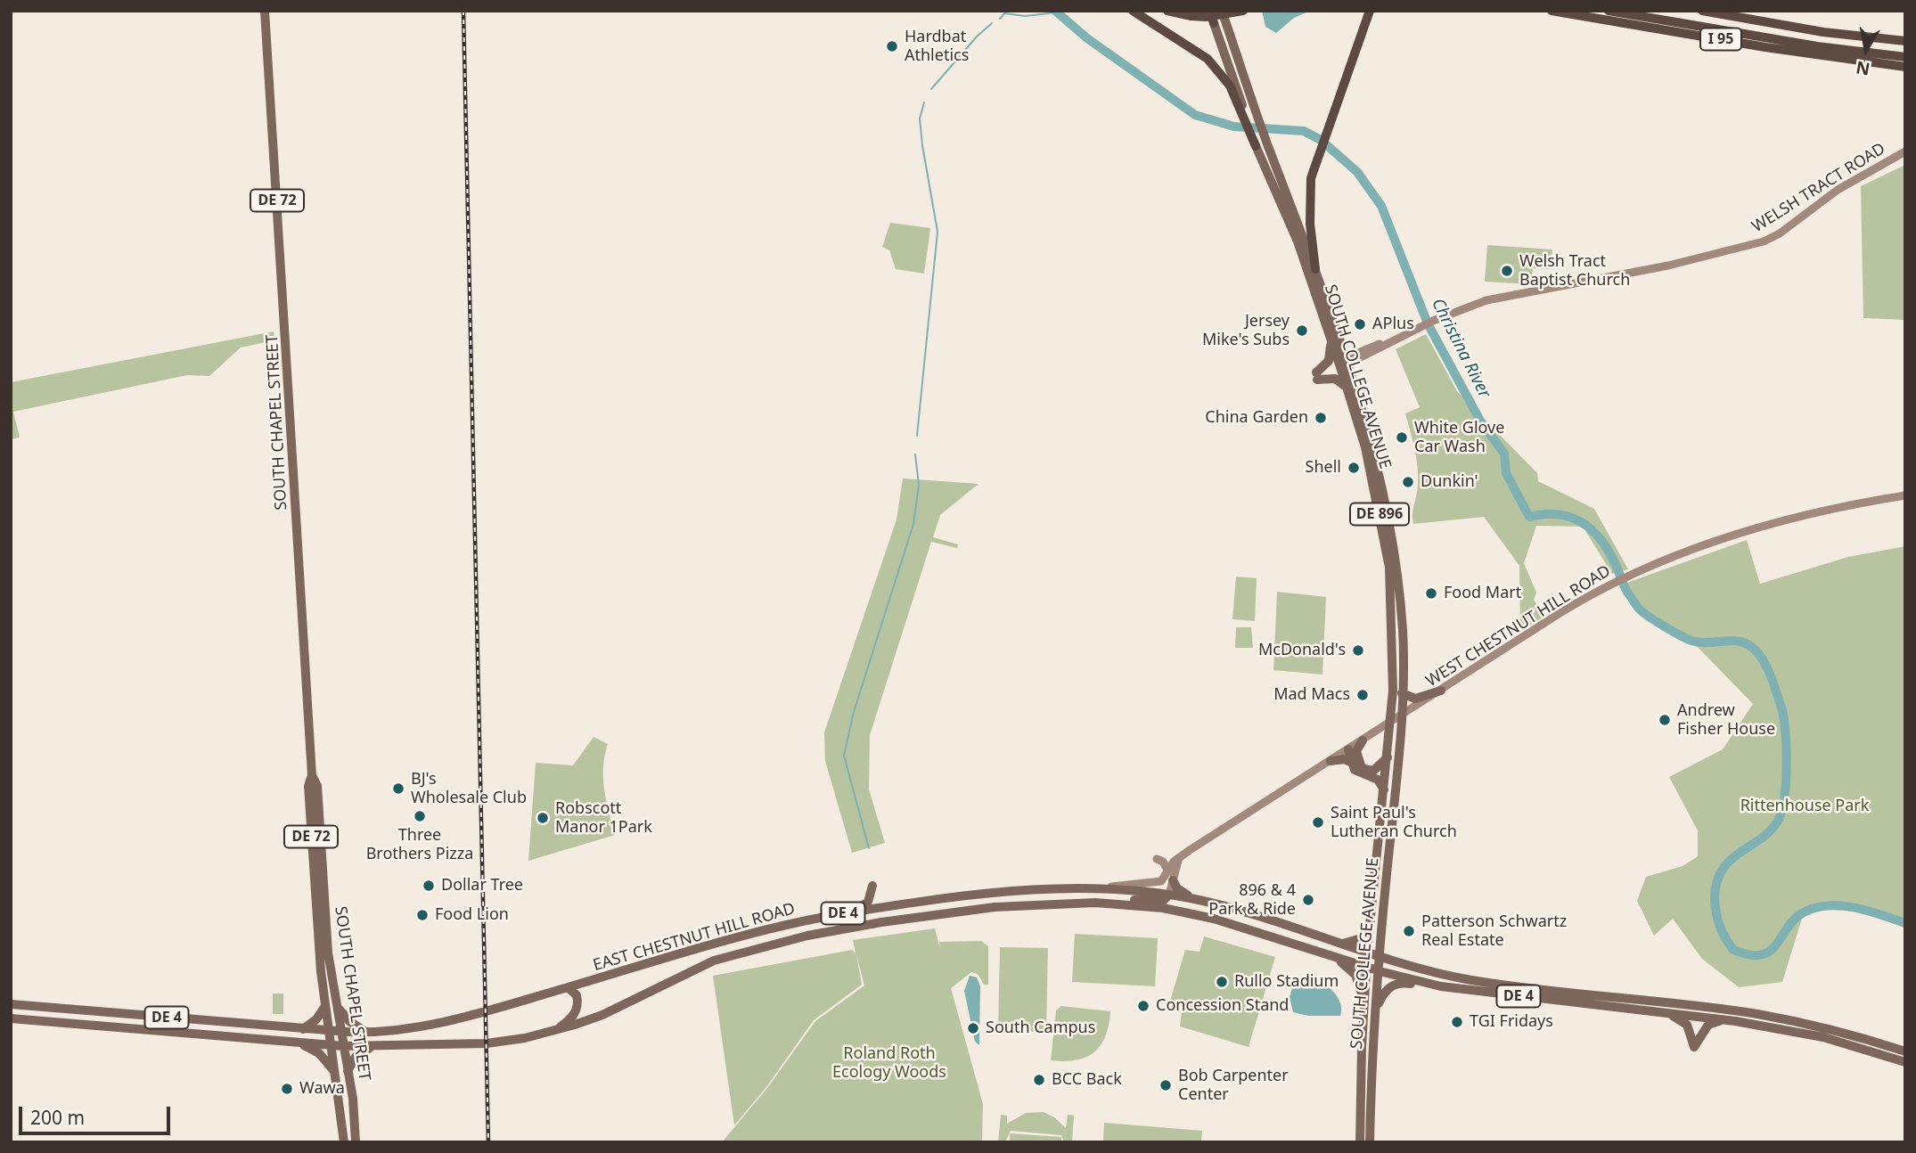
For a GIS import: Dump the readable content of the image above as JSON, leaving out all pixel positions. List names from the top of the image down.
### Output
{
  "streets": {
    "highway": ["I 95"],
    "main road": [
      "DE 72",
      "SOUTH COLLEGE AVENUE",
      "SOUTH CHAPEL STREET",
      "DE 896",
      "DE 4",
      "EAST CHESTNUT HILL ROAD"
    ],
    "street": ["WELSH TRACT ROAD", "WEST CHESTNUT HILL ROAD"]
  },
  "crossings": [
    ["WELSH TRACT ROAD", "SOUTH COLLEGE AVENUE"],
    ["SOUTH COLLEGE AVENUE", "DE 896"],
    ["SOUTH COLLEGE AVENUE", "WEST CHESTNUT HILL ROAD"],
    ["SOUTH COLLEGE AVENUE", "DE 4"],
    ["SOUTH COLLEGE AVENUE", "EAST CHESTNUT HILL ROAD"],
    ["SOUTH CHAPEL STREET", "EAST CHESTNUT HILL ROAD"],
    ["DE 896", "DE 4"],
    ["DE 4", "EAST CHESTNUT HILL ROAD"]
  ],
  "water": ["Christina River"],
  "parks": ["Rittenhouse Park", "Roland Roth Ecology Woods"],
  "places": [
    "Hardbat Athletics",
    "Welsh Tract Baptist Church",
    "APlus",
    "Jersey Mike's Subs",
    "China Garden",
    "White Glove Car Wash",
    "Shell",
    "Dunkin'",
    "Food Mart",
    "McDonald's",
    "Mad Macs",
    "Andrew Fisher House",
    "BJ's Wholesale Club",
    "Three Brothers Pizza",
    "Robscott Manor 1Park",
    "Saint Paul's Lutheran Church",
    "Dollar Tree",
    "896 & 4 Park & Ride",
    "Food Lion",
    "Patterson Schwartz Real Estate",
    "Rullo Stadium",
    "Concession Stand",
    "TGI Fridays",
    "South Campus",
    "BCC Back",
    "Bob Carpenter Center",
    "Wawa"
  ],
  "scale_bar": "200 m",
  "north": "bottom"
}
